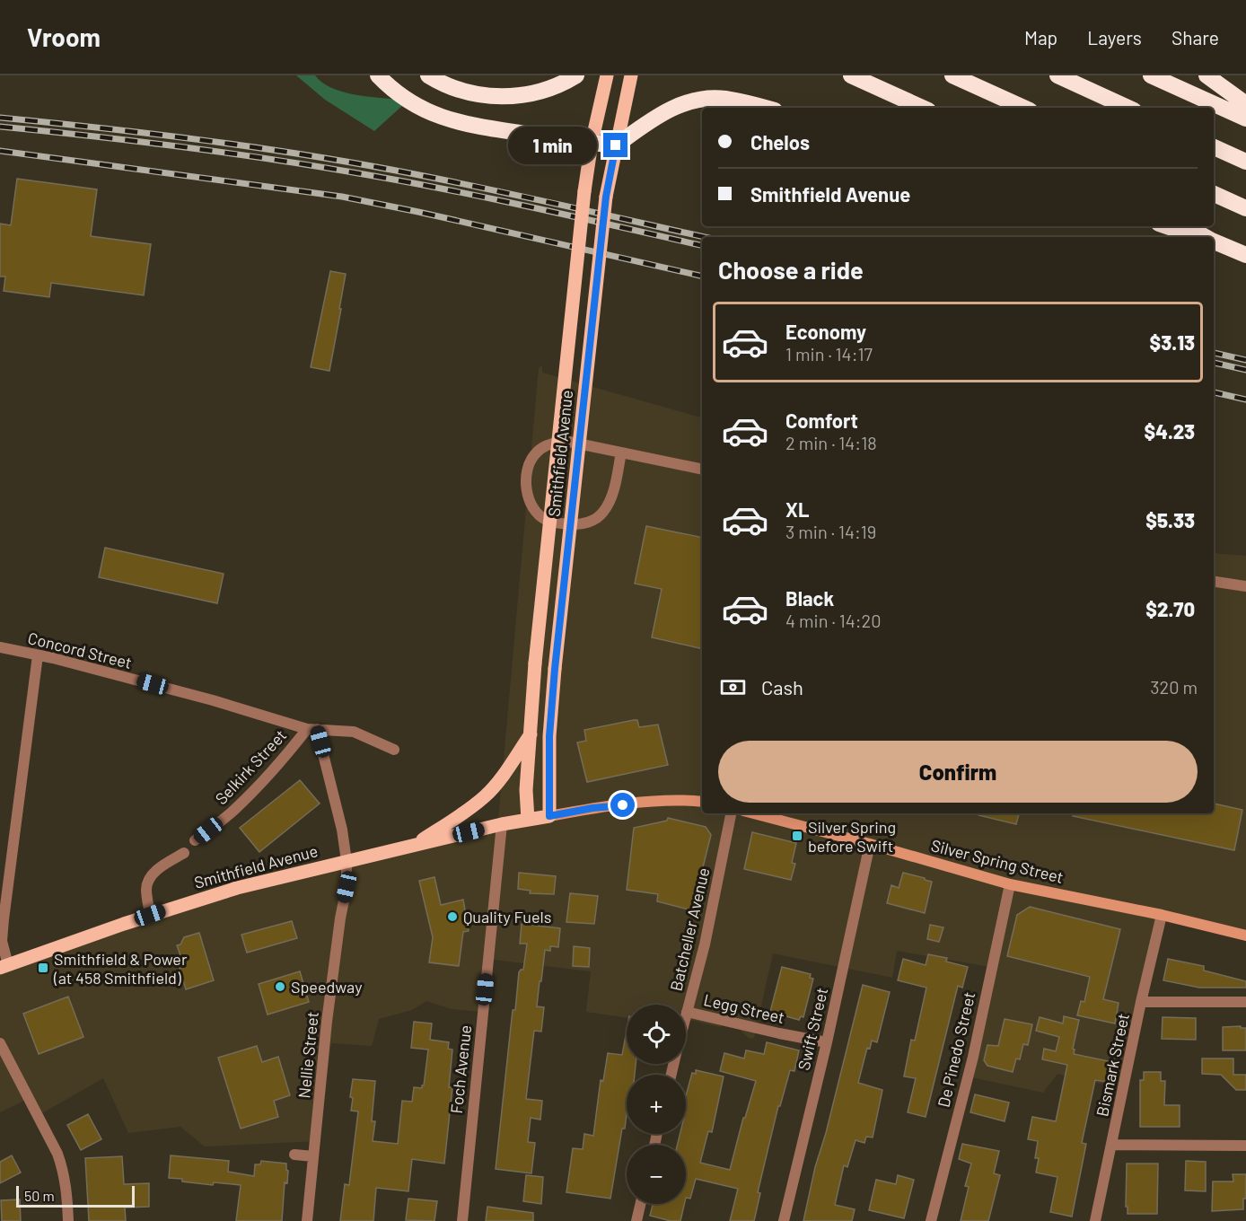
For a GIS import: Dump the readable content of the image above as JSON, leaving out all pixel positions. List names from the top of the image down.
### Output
{
  "streets": {
    "main road": ["Smithfield Avenue", "Silver Spring Street"],
    "street": [
      "Concord Street",
      "Selkirk Street",
      "Batcheller Avenue",
      "Legg Street",
      "Swift Street",
      "De Pinedo Street",
      "Nellie Street",
      "Bismark Street",
      "Foch Avenue"
    ]
  },
  "crossings": [
    ["Smithfield Avenue", "Nellie Street"],
    ["Smithfield Avenue", "Foch Avenue"],
    ["Concord Street", "Selkirk Street"],
    ["Concord Street", "Nellie Street"],
    ["Selkirk Street", "Nellie Street"],
    ["Silver Spring Street", "Swift Street"],
    ["Silver Spring Street", "De Pinedo Street"],
    ["Silver Spring Street", "Bismark Street"],
    ["Batcheller Avenue", "Legg Street"],
    ["Legg Street", "Swift Street"]
  ],
  "places": {
    "transit": ["Silver Spring before Swift", "Smithfield & Power (at 458 Smithfield)"],
    "other": ["Quality Fuels", "Speedway"]
  },
  "scale_bar": "50 m",
  "page": {
    "header": "Vroom",
    "nav": ["Map", "Layers", "Share"],
    "banner": ["Chelos", "Smithfield Avenue"],
    "bubble": "1 min",
    "heading": "Choose a ride",
    "list": [
      {
        "name": "Economy",
        "note": "1 min · 14:17",
        "value": "$3.13"
      },
      {
        "name": "Comfort",
        "note": "2 min · 14:18",
        "value": "$4.23"
      },
      {
        "name": "XL",
        "note": "3 min · 14:19",
        "value": "$5.33"
      },
      {
        "name": "Black",
        "note": "4 min · 14:20",
        "value": "$2.70"
      }
    ],
    "pay": ["Cash", "320 m"],
    "buttons": "Confirm",
    "map_buttons": ["+", "−"],
    "scale": "50 m"
  }
}
